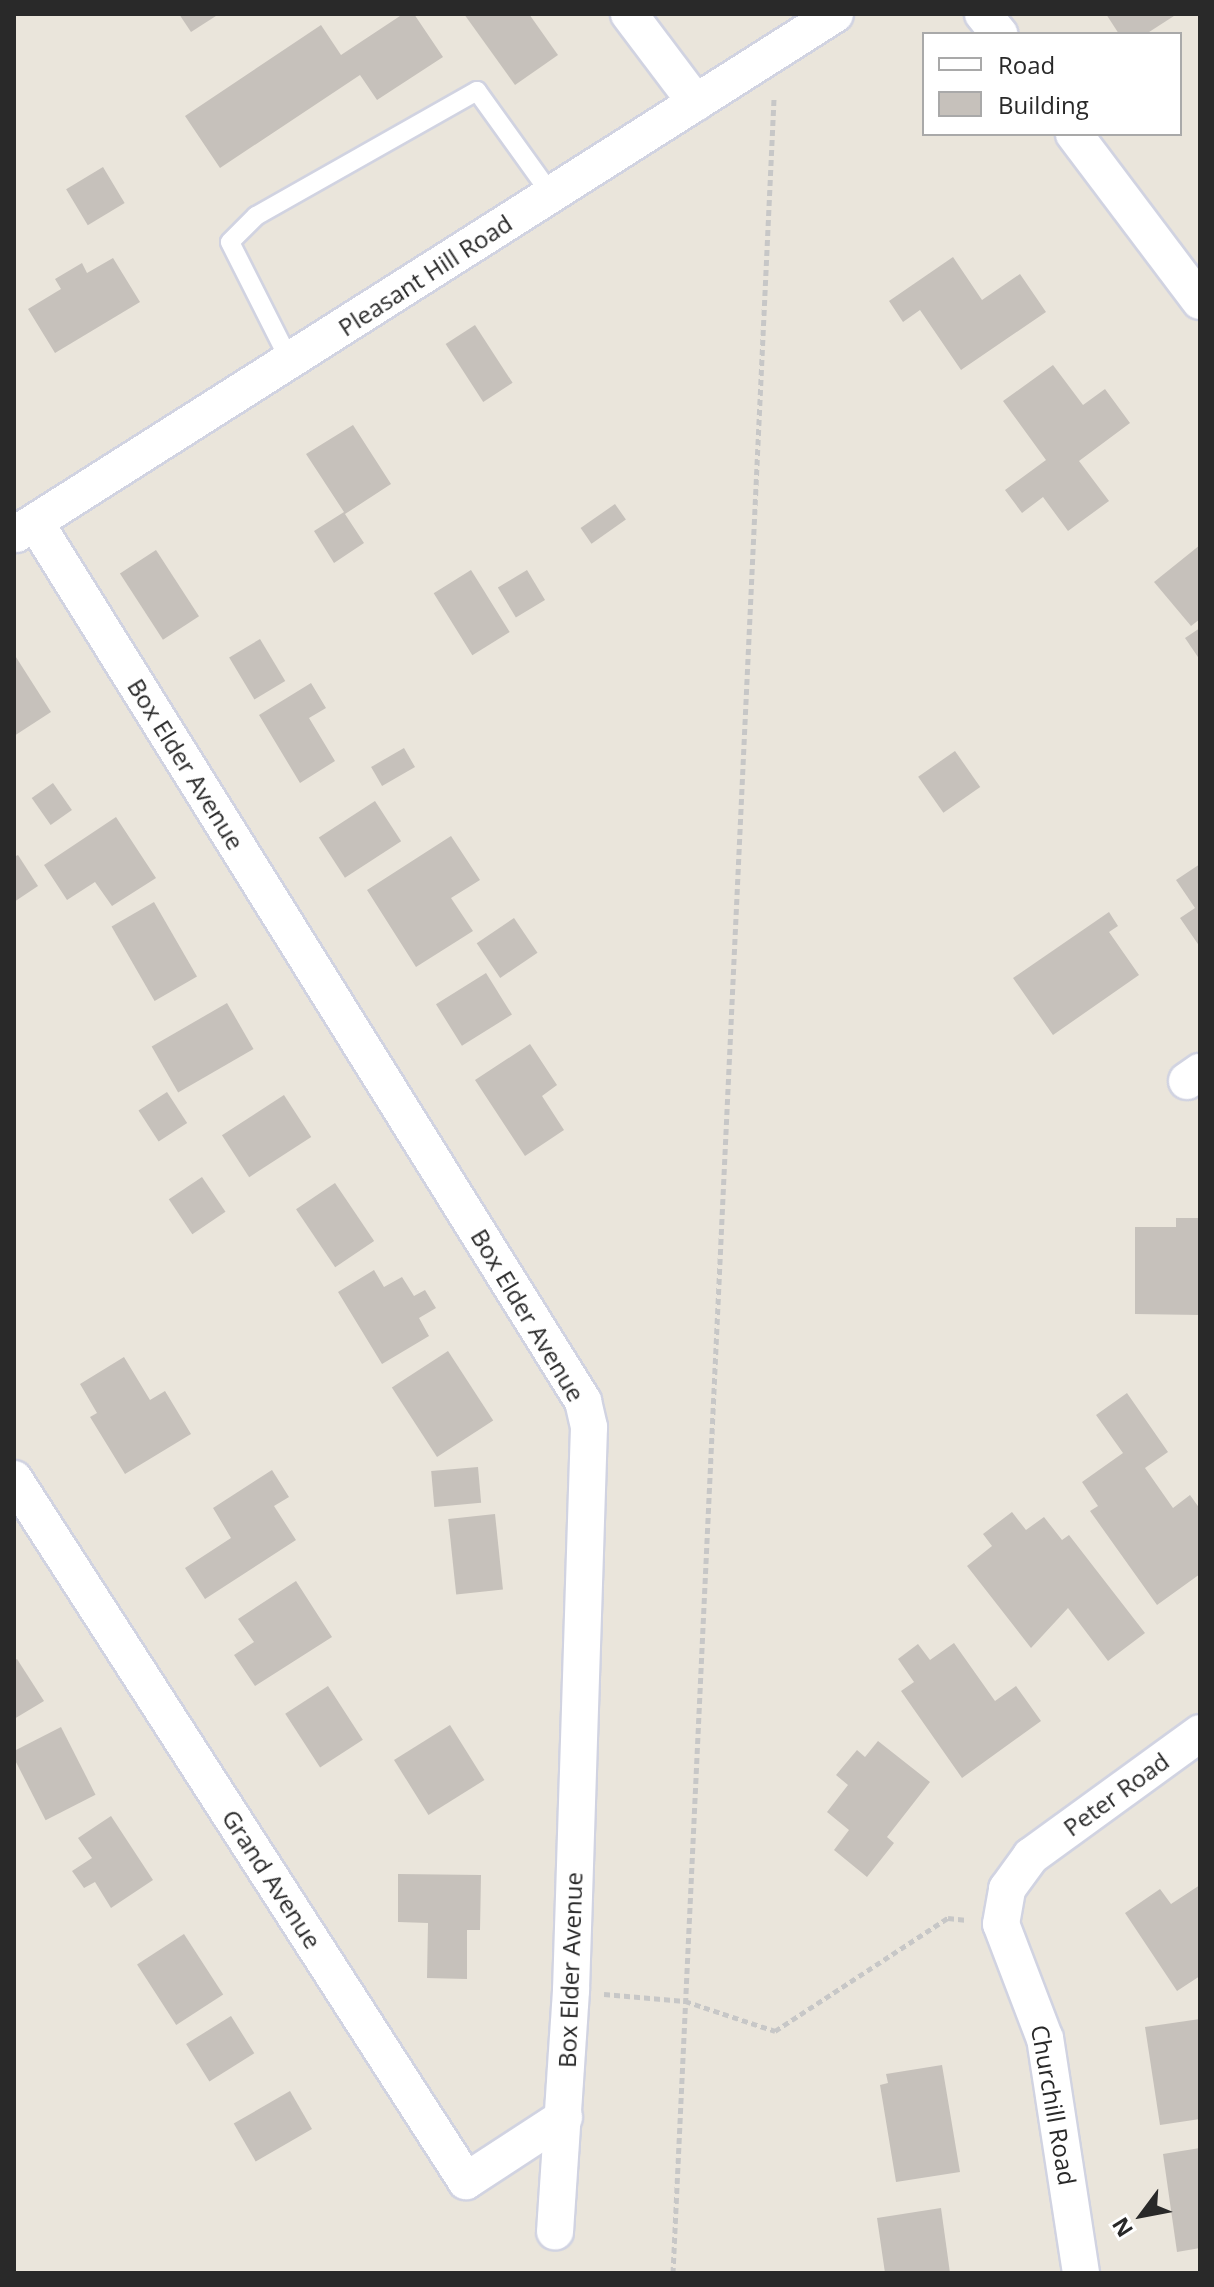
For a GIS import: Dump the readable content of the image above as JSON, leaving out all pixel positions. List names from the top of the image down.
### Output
{
  "streets": {
    "street": [
      "Pleasant Hill Road",
      "Box Elder Avenue",
      "Peter Road",
      "Grand Avenue",
      "Churchill Road"
    ]
  },
  "crossings": [
    ["Pleasant Hill Road", "Box Elder Avenue"],
    ["Box Elder Avenue", "Grand Avenue"],
    ["Peter Road", "Churchill Road"]
  ],
  "legend": ["Road", "Building"],
  "north": "bottom left"
}
